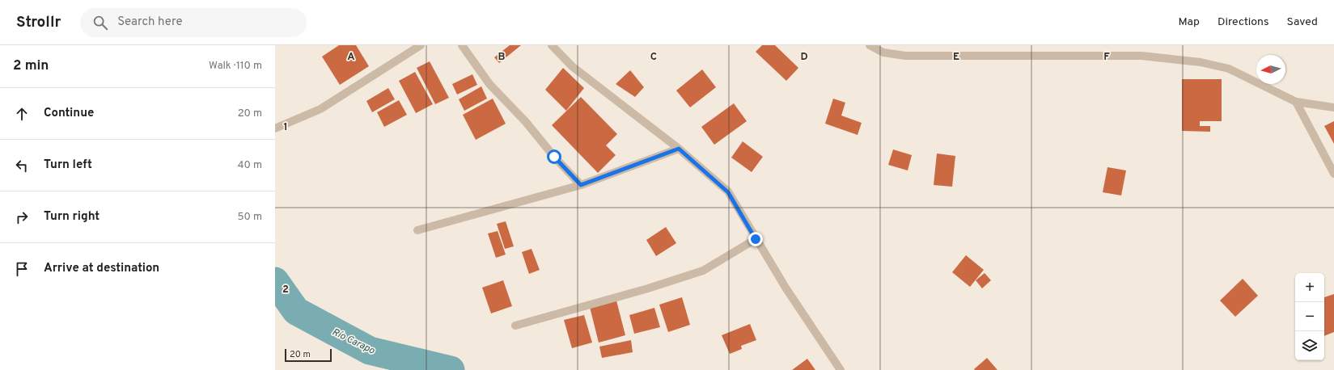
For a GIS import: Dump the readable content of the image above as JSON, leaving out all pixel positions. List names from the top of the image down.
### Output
{
  "water": ["Río Carapo"],
  "scale_bar": "20 m",
  "north": "left",
  "page": {
    "header": "Strollr",
    "search": "Search here",
    "nav": ["Map", "Directions", "Saved"],
    "heading": ["2 min", "Walk · 110 m"],
    "list": [
      ["Continue", "20 m"],
      ["Turn left", "40 m"],
      ["Turn right", "50 m"],
      "Arrive at destination"
    ],
    "map_buttons": ["+", "−"],
    "scale": "20 m"
  },
  "grid": {
    "columns": [
      "A",
      "B",
      "C",
      "D",
      "E",
      "F"
    ],
    "rows": ["1", "2"]
  }
}
